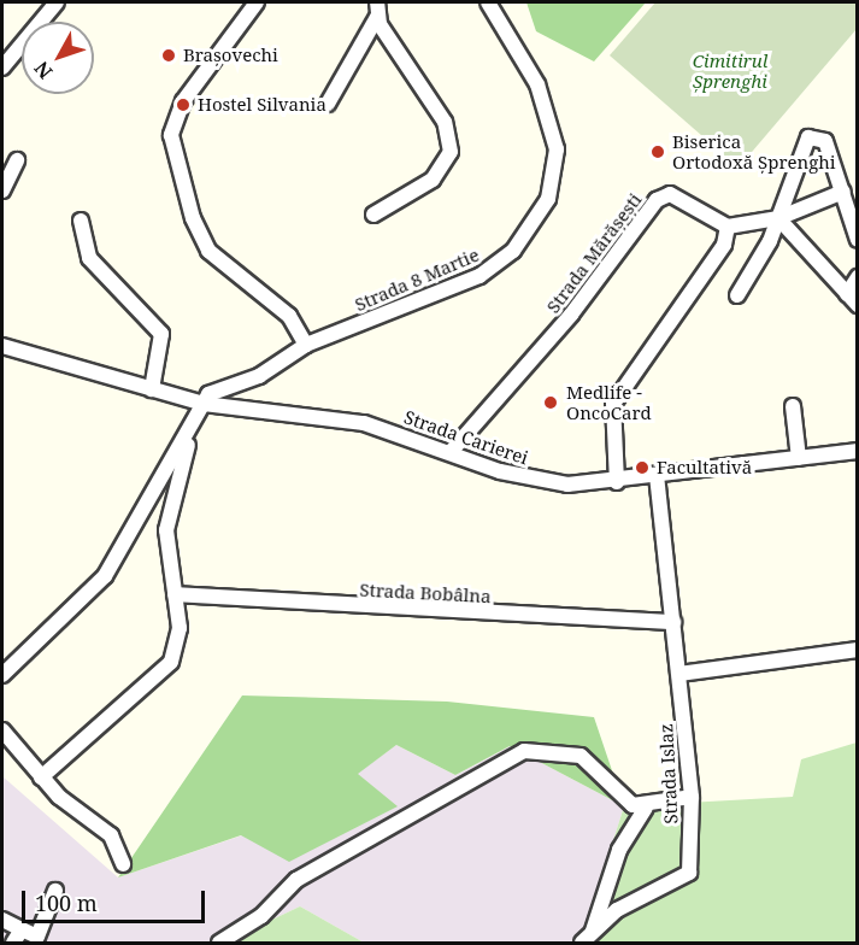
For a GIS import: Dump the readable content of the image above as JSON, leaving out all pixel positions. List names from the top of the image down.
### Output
{
  "streets": {
    "street": [
      "Strada Mărășești",
      "Strada 8 Martie",
      "Strada Carierei",
      "Strada Bobâlna",
      "Strada Islaz"
    ]
  },
  "crossings": [
    ["Strada Mărășești", "Strada Carierei"],
    ["Strada 8 Martie", "Strada Carierei"],
    ["Strada Carierei", "Strada Islaz"],
    ["Strada Bobâlna", "Strada Islaz"]
  ],
  "parks": ["Cimitirul Șprenghi"],
  "places": [
    "Brașovechi",
    "Hostel Silvania",
    "Biserica Ortodoxă Șprenghi",
    "Medlife - OncoCard",
    "Facultativă"
  ],
  "scale_bar": "100 m",
  "north": "bottom left"
}
